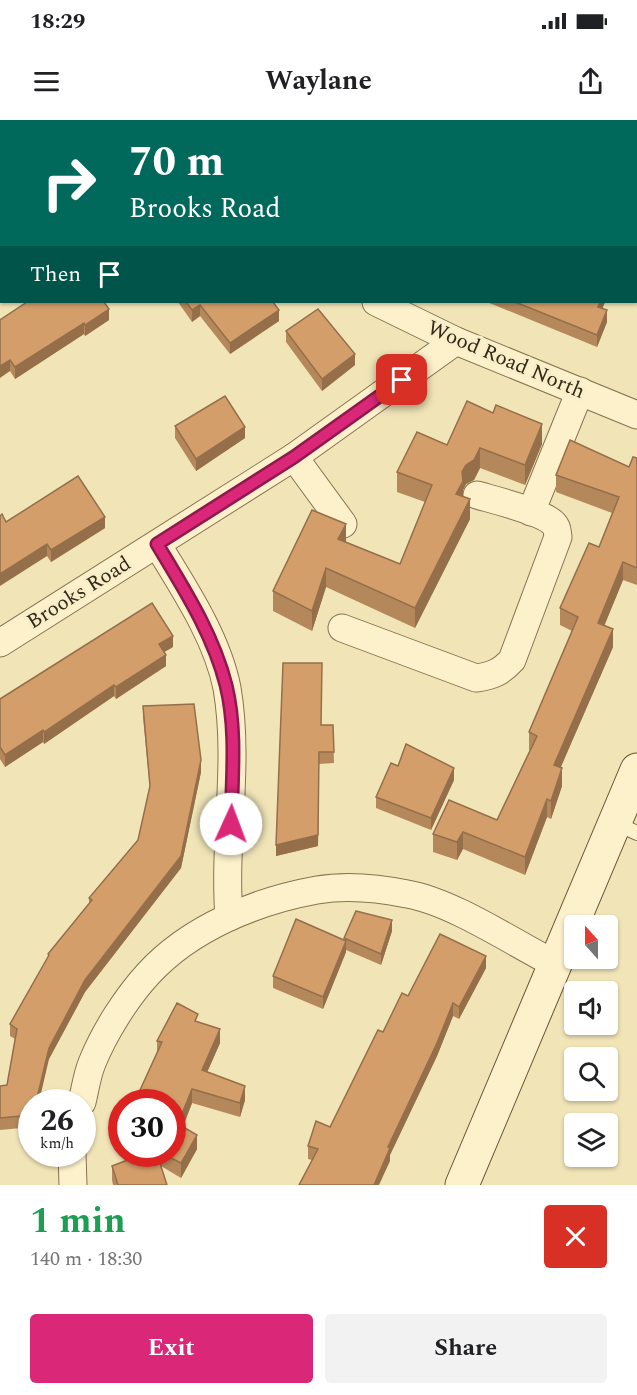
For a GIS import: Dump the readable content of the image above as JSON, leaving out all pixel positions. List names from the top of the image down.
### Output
{
  "streets": {
    "street": ["Wood Road North", "Brooks Road"]
  },
  "crossings": [
    ["Wood Road North", "Brooks Road"]
  ],
  "north": "top",
  "page": {
    "status": "18:29",
    "header": "Waylane",
    "turn": ["70 m", "Brooks Road"],
    "then": "Then",
    "speed": "26 km/h",
    "limit": "30",
    "heading": ["1 min", "140 m · 18:30"],
    "buttons": ["Exit", "Share"]
  }
}
